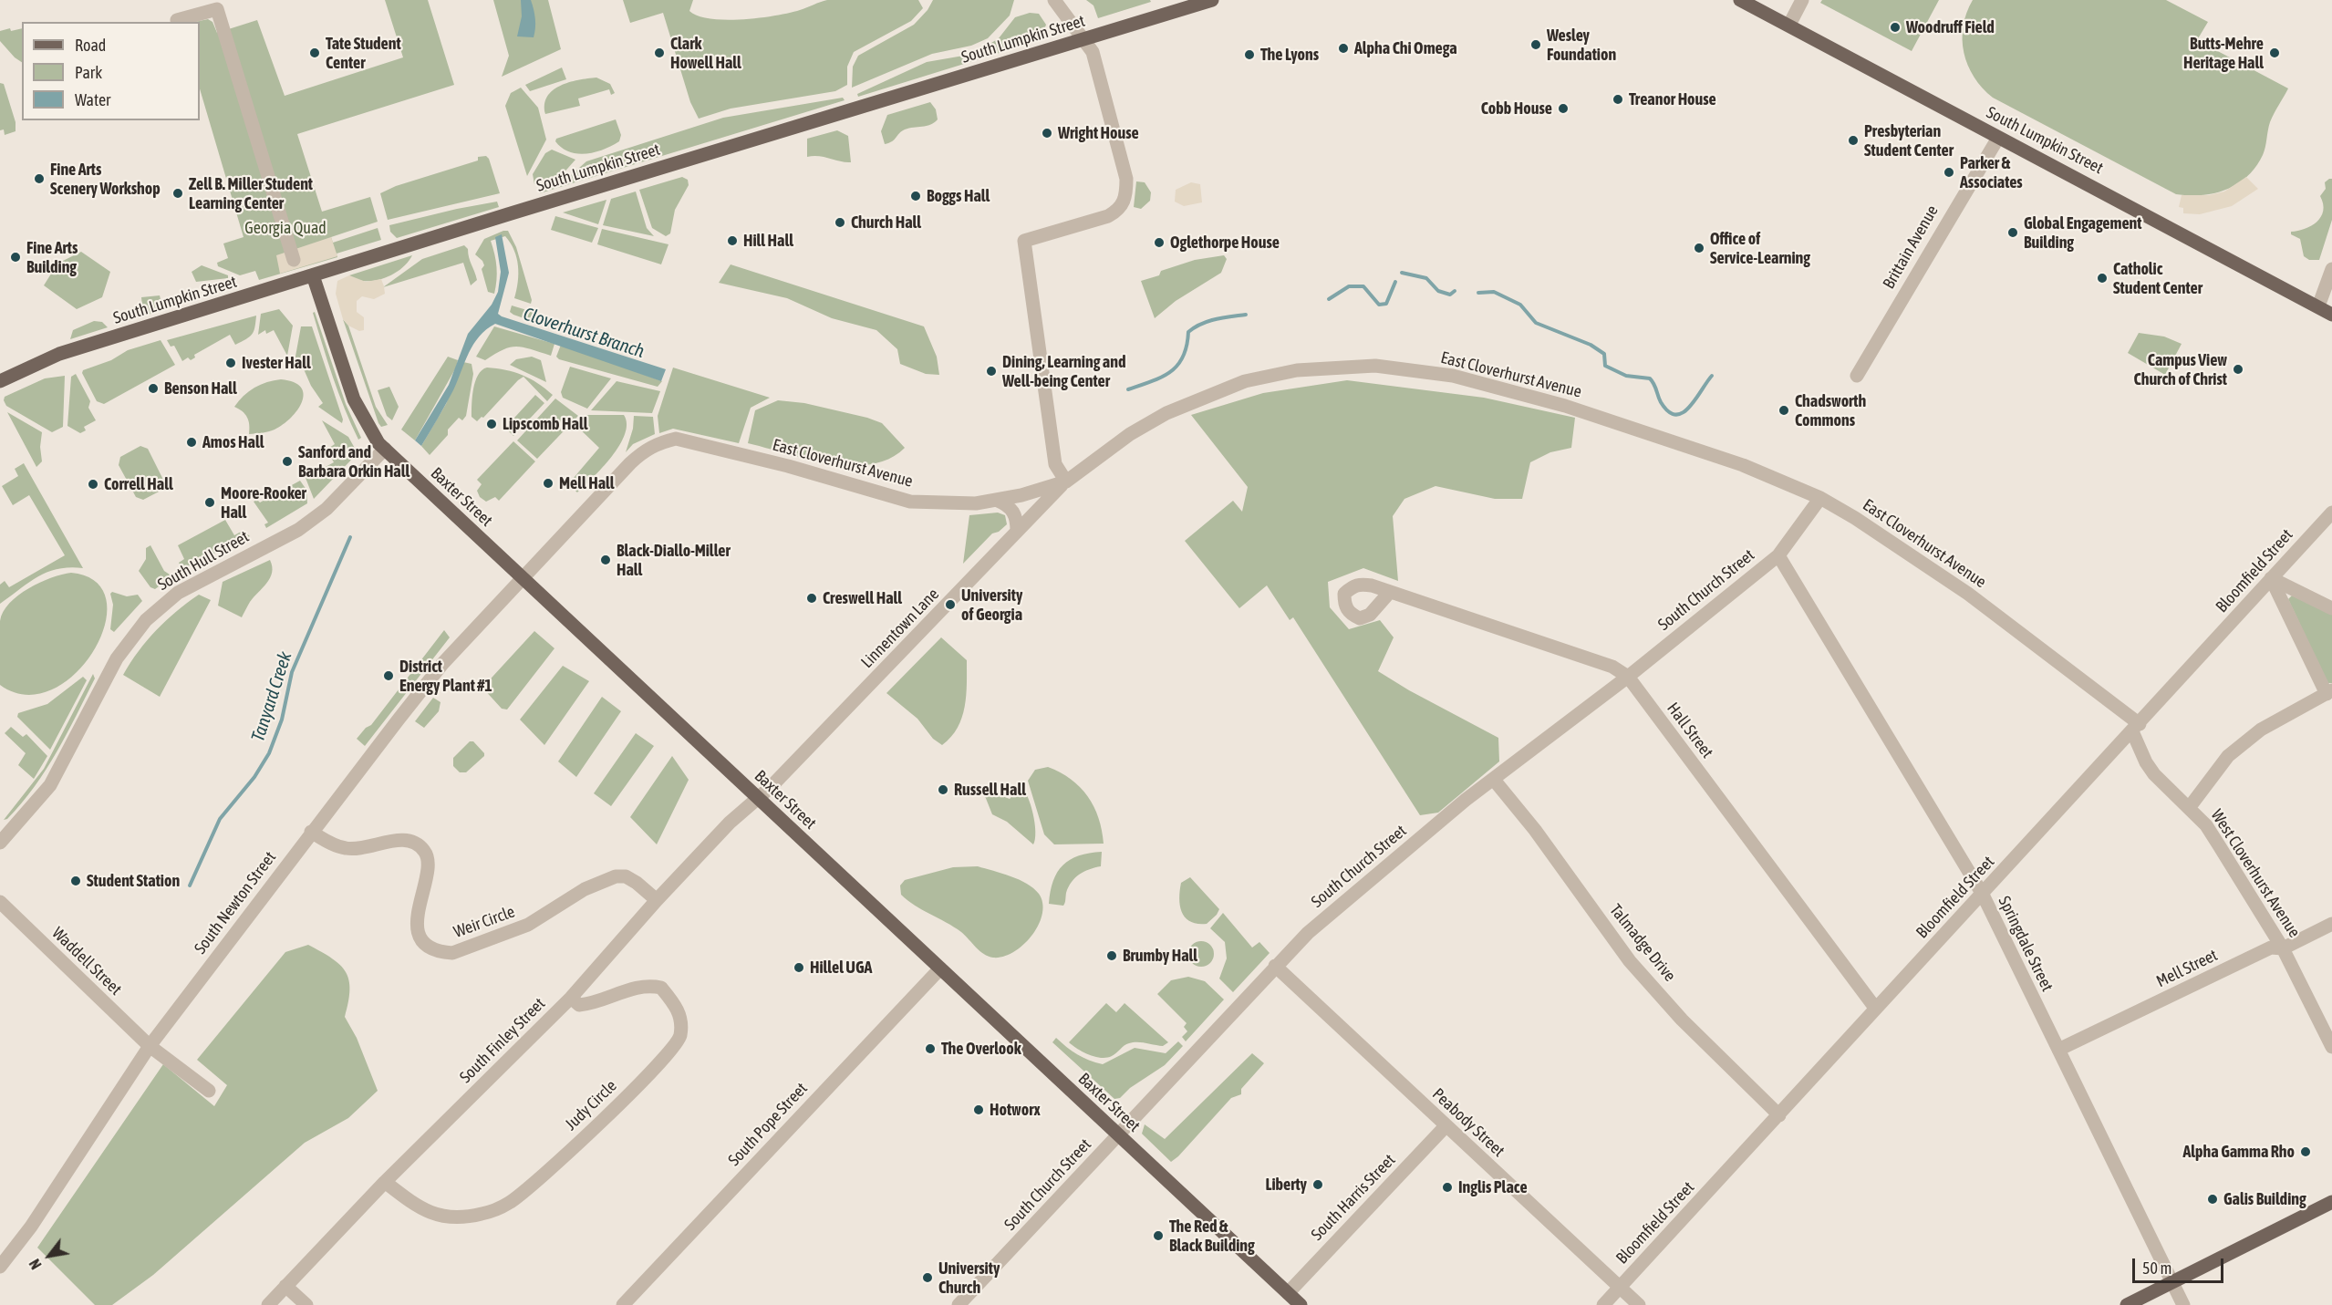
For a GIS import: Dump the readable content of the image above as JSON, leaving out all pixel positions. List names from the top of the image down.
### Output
{
  "streets": {
    "main road": ["South Lumpkin Street", "Baxter Street"],
    "street": [
      "Brittain Avenue",
      "East Cloverhurst Avenue",
      "South Hull Street",
      "Bloomfield Street",
      "South Church Street",
      "Linnentown Lane",
      "Hall Street",
      "West Cloverhurst Avenue",
      "South Newton Street",
      "Weir Circle",
      "Talmadge Drive",
      "Springdale Street",
      "Waddell Street",
      "Mell Street",
      "South Finley Street",
      "Judy Circle",
      "Peabody Street",
      "South Pope Street",
      "South Harris Street"
    ]
  },
  "crossings": [
    ["South Lumpkin Street", "Brittain Avenue"],
    ["South Lumpkin Street", "Baxter Street"],
    ["East Cloverhurst Avenue", "Baxter Street"],
    ["East Cloverhurst Avenue", "Bloomfield Street"],
    ["East Cloverhurst Avenue", "South Church Street"],
    ["East Cloverhurst Avenue", "Linnentown Lane"],
    ["East Cloverhurst Avenue", "West Cloverhurst Avenue"],
    ["East Cloverhurst Avenue", "South Newton Street"],
    ["Baxter Street", "South Hull Street"],
    ["Baxter Street", "South Church Street"],
    ["Baxter Street", "Linnentown Lane"],
    ["Baxter Street", "South Newton Street"],
    ["Baxter Street", "South Finley Street"],
    ["Baxter Street", "South Pope Street"],
    ["Baxter Street", "South Harris Street"],
    ["Bloomfield Street", "Hall Street"],
    ["Bloomfield Street", "West Cloverhurst Avenue"],
    ["Bloomfield Street", "Talmadge Drive"],
    ["Bloomfield Street", "Springdale Street"],
    ["Bloomfield Street", "Peabody Street"],
    ["South Church Street", "Hall Street"],
    ["South Church Street", "Talmadge Drive"],
    ["South Church Street", "Springdale Street"],
    ["South Church Street", "Peabody Street"],
    ["Linnentown Lane", "South Finley Street"],
    ["West Cloverhurst Avenue", "Mell Street"],
    ["South Newton Street", "Weir Circle"],
    ["South Newton Street", "Waddell Street"],
    ["Weir Circle", "South Finley Street"],
    ["Springdale Street", "Mell Street"],
    ["South Finley Street", "Judy Circle"],
    ["Peabody Street", "South Harris Street"]
  ],
  "water": ["Cloverhurst Branch", "Tanyard Creek"],
  "parks": ["Georgia Quad"],
  "places": [
    "Woodruff Field",
    "Wesley Foundation",
    "Alpha Chi Omega",
    "Tate Student Center",
    "Clark Howell Hall",
    "Butts-Mehre Heritage Hall",
    "The Lyons",
    "Treanor House",
    "Cobb House",
    "Wright House",
    "Presbyterian Student Center",
    "Parker & Associates",
    "Fine Arts Scenery Workshop",
    "Zell B. Miller Student Learning Center",
    "Boggs Hall",
    "Church Hall",
    "Global Engagement Building",
    "Hill Hall",
    "Oglethorpe House",
    "Office of Service-Learning",
    "Fine Arts Building",
    "Catholic Student Center",
    "Ivester Hall",
    "Campus View Church of Christ",
    "Dining, Learning and Well-being Center",
    "Benson Hall",
    "Chadsworth Commons",
    "Lipscomb Hall",
    "Amos Hall",
    "Sanford and Barbara Orkin Hall",
    "Mell Hall",
    "Correll Hall",
    "Moore-Rooker Hall",
    "Black-Diallo-Miller Hall",
    "Creswell Hall",
    "University of Georgia",
    "District Energy Plant #1",
    "Russell Hall",
    "Student Station",
    "Brumby Hall",
    "Hillel UGA",
    "The Overlook",
    "Hotworx",
    "Alpha Gamma Rho",
    "Liberty",
    "Inglis Place",
    "Galis Building",
    "The Red & Black Building",
    "University Church"
  ],
  "legend": ["Road", "Park", "Water"],
  "scale_bar": "50 m",
  "north": "bottom left"
}
